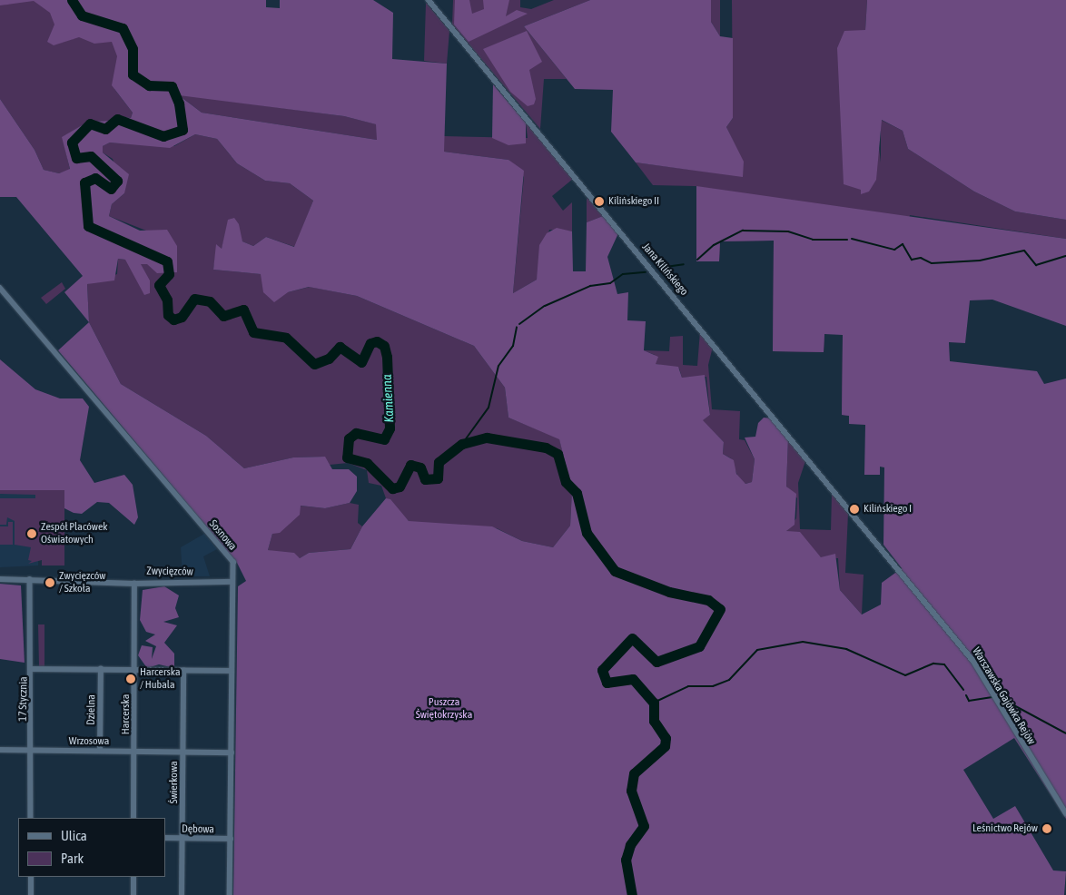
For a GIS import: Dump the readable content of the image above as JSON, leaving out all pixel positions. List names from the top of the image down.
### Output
{
  "streets": {
    "street": [
      "Jana Kilińskiego",
      "Sosnowa",
      "Zwycięzców",
      "Warszawska Gajówka Rejów",
      "17 Stycznia",
      "Dzielna",
      "Harcerska",
      "Wrzosowa",
      "Świerkowa",
      "Dębowa"
    ]
  },
  "crossings": [
    ["Jana Kilińskiego", "Warszawska Gajówka Rejów"],
    ["Sosnowa", "Zwycięzców"],
    ["Sosnowa", "Wrzosowa"],
    ["Sosnowa", "Dębowa"],
    ["Zwycięzców", "17 Stycznia"],
    ["Zwycięzców", "Harcerska"],
    ["17 Stycznia", "Wrzosowa"],
    ["Dzielna", "Wrzosowa"],
    ["Harcerska", "Wrzosowa"],
    ["Wrzosowa", "Świerkowa"],
    ["Świerkowa", "Dębowa"]
  ],
  "water": ["Kamienna"],
  "parks": ["Puszcza Świętokrzyska"],
  "places": [
    "Kilińskiego II",
    "Kilińskiego I",
    "Zespół Placówek Oświatowych",
    "Zwycięzców / Szkoła",
    "Harcerska / Hubala",
    "Leśnictwo Rejów"
  ],
  "legend": ["Ulica", "Park"]
}
